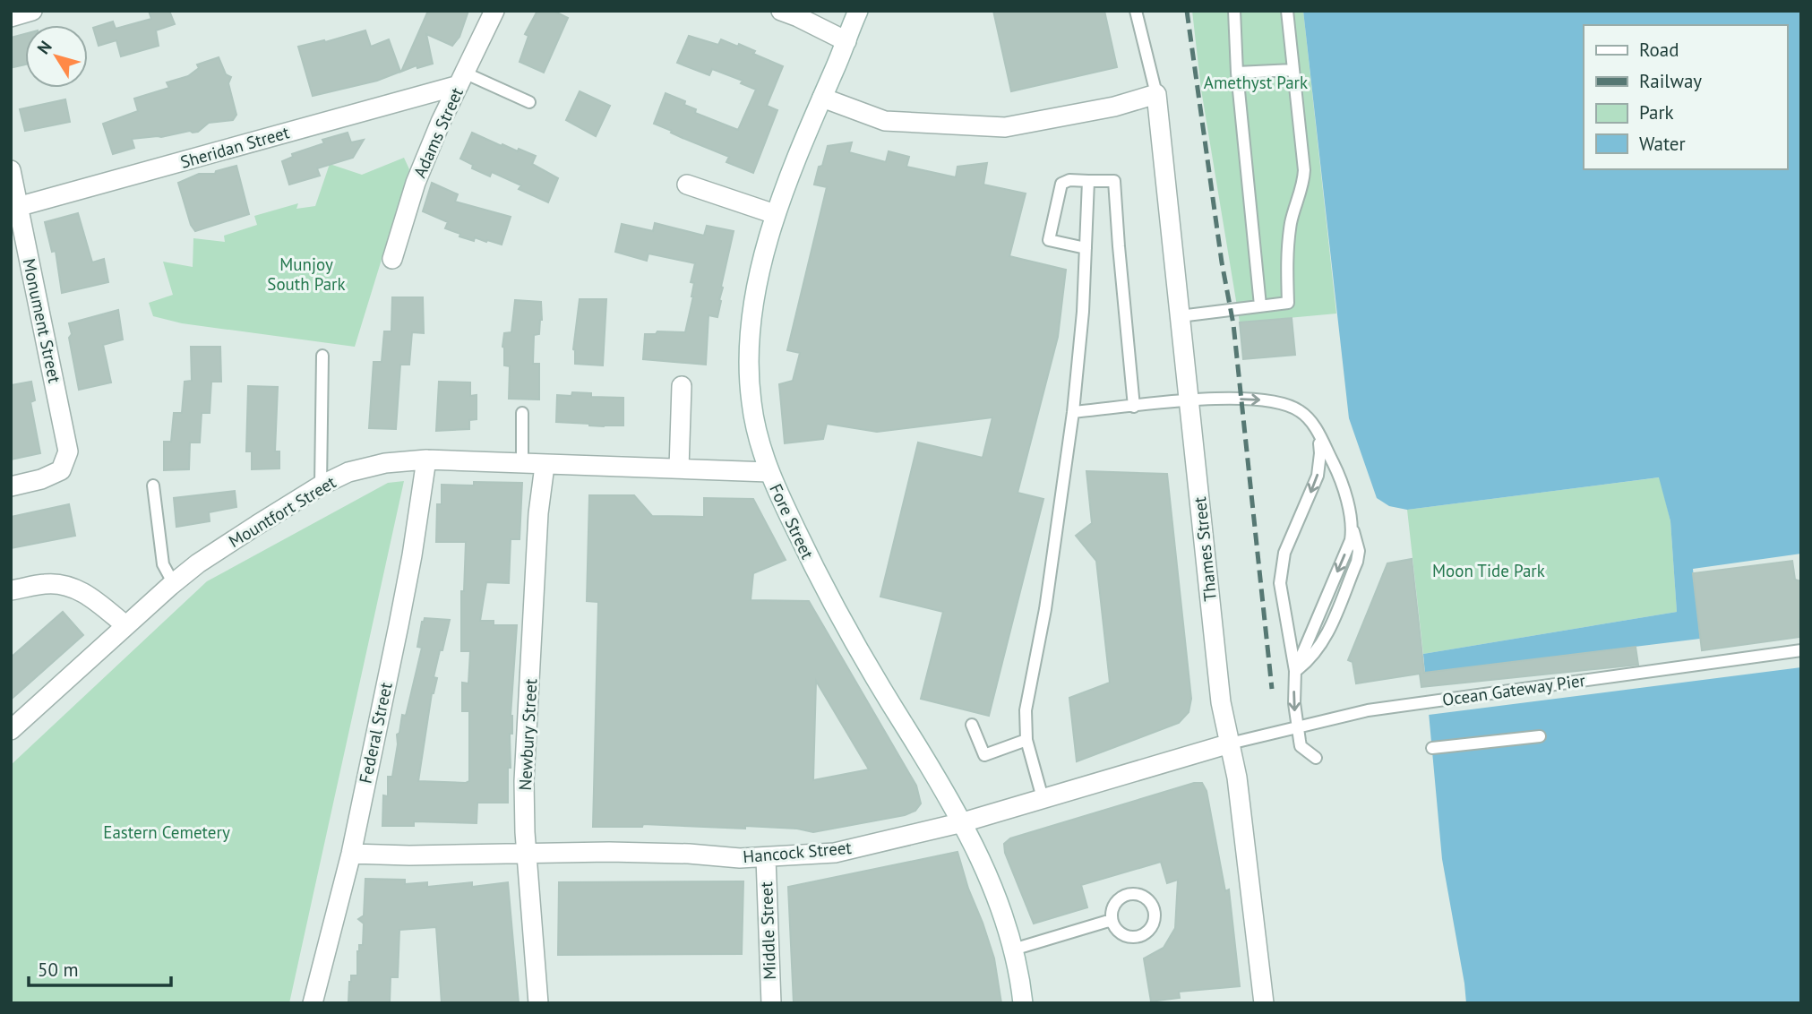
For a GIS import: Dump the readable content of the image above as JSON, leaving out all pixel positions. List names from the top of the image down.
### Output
{
  "streets": {
    "street": [
      "Adams Street",
      "Sheridan Street",
      "Monument Street",
      "Mountfort Street",
      "Fore Street",
      "Thames Street",
      "Federal Street",
      "Newbury Street",
      "Hancock Street",
      "Middle Street"
    ],
    "lane": ["Ocean Gateway Pier"]
  },
  "crossings": [
    ["Adams Street", "Sheridan Street"],
    ["Sheridan Street", "Monument Street"],
    ["Mountfort Street", "Fore Street"],
    ["Mountfort Street", "Federal Street"],
    ["Mountfort Street", "Newbury Street"],
    ["Fore Street", "Hancock Street"],
    ["Thames Street", "Ocean Gateway Pier"],
    ["Thames Street", "Hancock Street"],
    ["Ocean Gateway Pier", "Hancock Street"],
    ["Federal Street", "Hancock Street"],
    ["Newbury Street", "Hancock Street"],
    ["Hancock Street", "Middle Street"]
  ],
  "parks": [
    "Amethyst Park",
    "Munjoy South Park",
    "Moon Tide Park",
    "Eastern Cemetery"
  ],
  "legend": [
    "Road",
    "Railway",
    "Park",
    "Water"
  ],
  "scale_bar": "50 m",
  "north": "top left"
}
